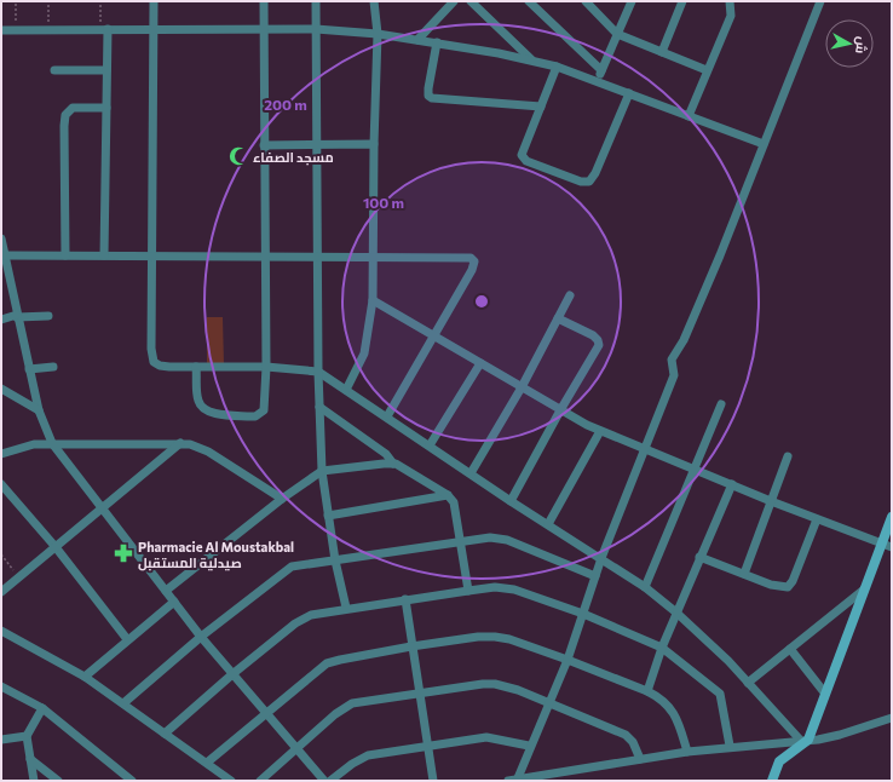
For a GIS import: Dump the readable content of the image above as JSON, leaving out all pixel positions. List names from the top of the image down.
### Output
{
  "places": {
    "mosque": ["مسجد الصفاء"],
    "pharmacy": ["Pharmacie Al Moustakbal صيدلية المستقبل"]
  },
  "north": "right",
  "rings": ["200 m", "100 m"]
}
